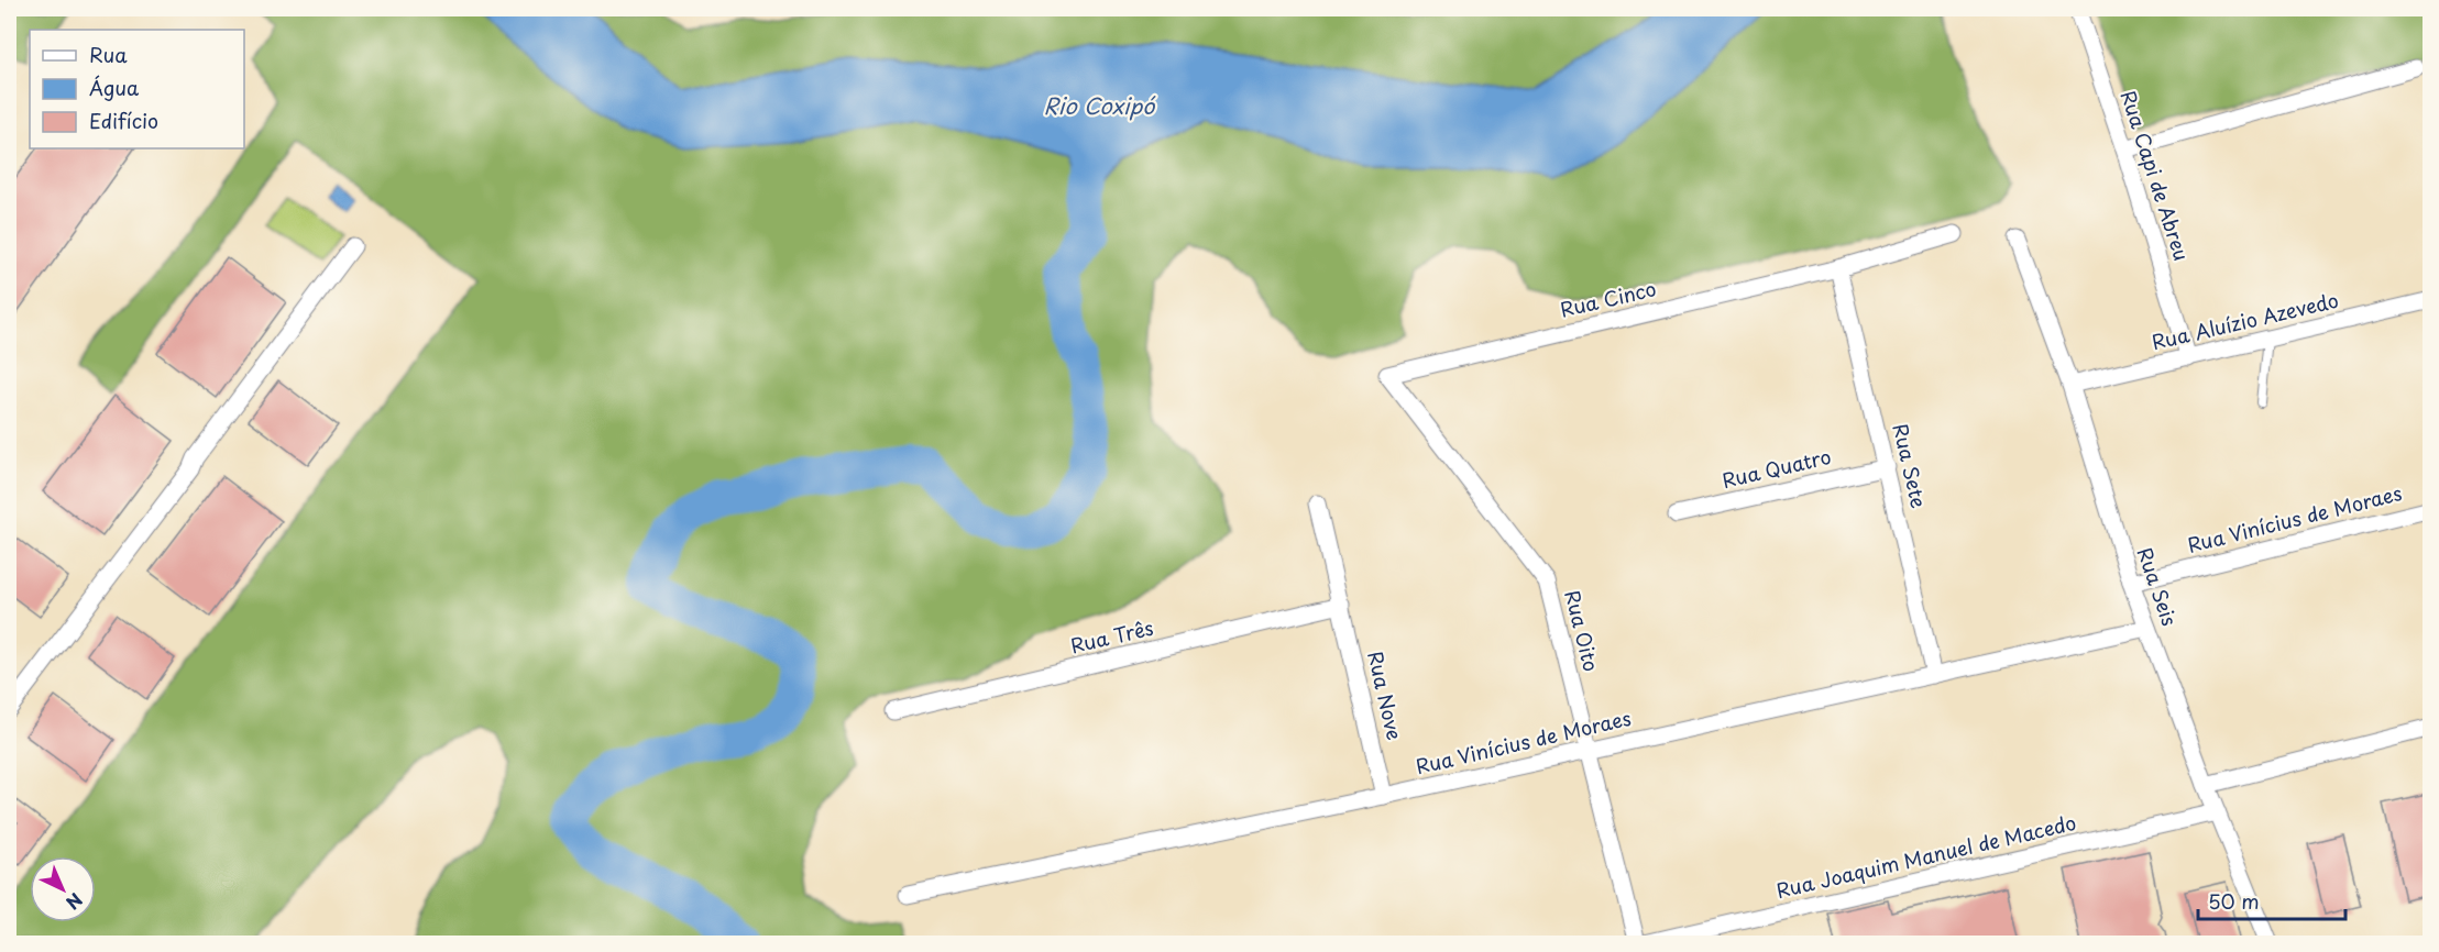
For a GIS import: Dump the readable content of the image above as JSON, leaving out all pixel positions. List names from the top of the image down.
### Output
{
  "streets": {
    "street": [
      "Rua Capi de Abreu",
      "Rua Cinco",
      "Rua Aluízio Azevedo",
      "Rua Sete",
      "Rua Quatro",
      "Rua Vinícius de Moraes",
      "Rua Seis",
      "Rua Oito",
      "Rua Três",
      "Rua Nove",
      "Rua Joaquim Manuel de Macedo"
    ]
  },
  "crossings": [
    ["Rua Capi de Abreu", "Rua Aluízio Azevedo"],
    ["Rua Cinco", "Rua Sete"],
    ["Rua Cinco", "Rua Oito"],
    ["Rua Aluízio Azevedo", "Rua Seis"],
    ["Rua Sete", "Rua Quatro"],
    ["Rua Sete", "Rua Vinícius de Moraes"],
    ["Rua Vinícius de Moraes", "Rua Seis"],
    ["Rua Vinícius de Moraes", "Rua Oito"],
    ["Rua Vinícius de Moraes", "Rua Nove"],
    ["Rua Seis", "Rua Joaquim Manuel de Macedo"],
    ["Rua Três", "Rua Nove"]
  ],
  "water": ["Rio Coxipó"],
  "legend": ["Rua", "Água", "Edifício"],
  "scale_bar": "50 m",
  "north": "bottom right"
}
